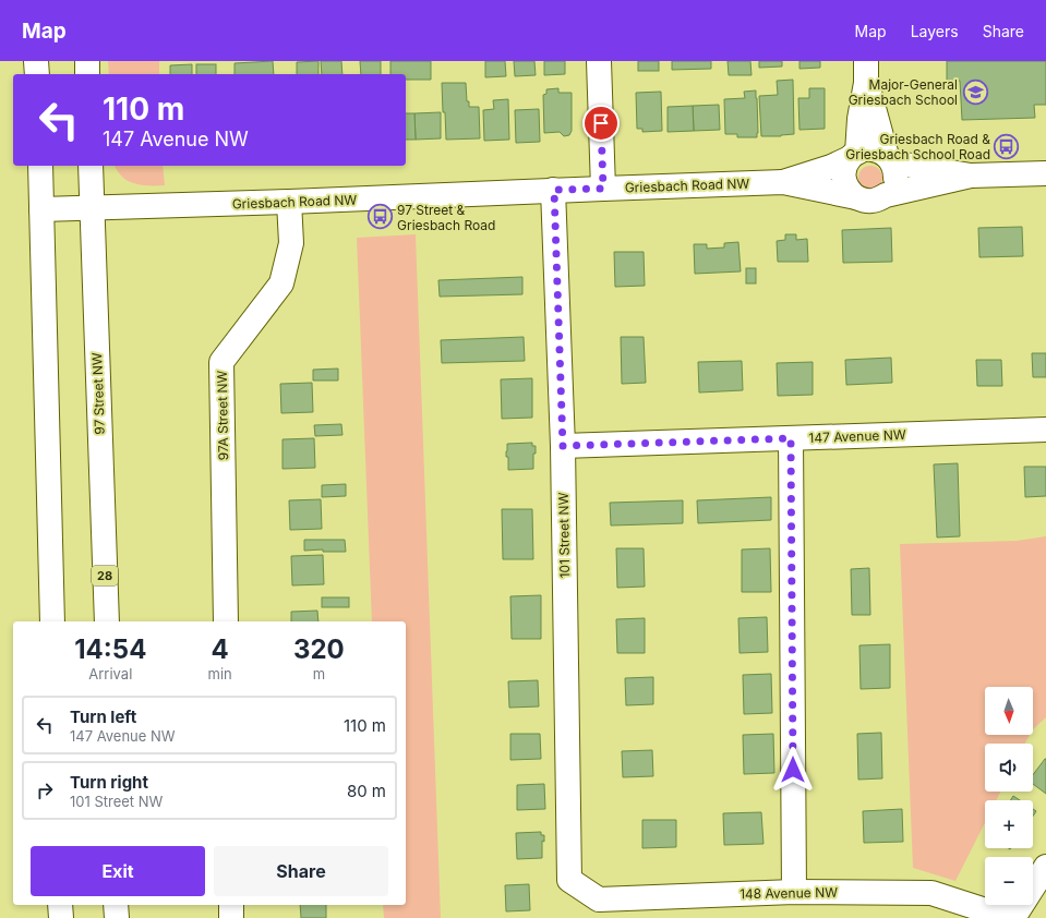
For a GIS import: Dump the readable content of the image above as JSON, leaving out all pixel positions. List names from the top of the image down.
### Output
{
  "streets": {
    "street": [
      "Griesbach Road NW",
      "97 Street NW",
      "97A Street NW",
      "147 Avenue NW",
      "101 Street NW",
      "28",
      "148 Avenue NW"
    ]
  },
  "crossings": [
    ["Griesbach Road NW", "97 Street NW"],
    ["Griesbach Road NW", "97A Street NW"],
    ["Griesbach Road NW", "101 Street NW"],
    ["147 Avenue NW", "101 Street NW"],
    ["101 Street NW", "148 Avenue NW"]
  ],
  "places": {
    "school or university": ["Major-General Griesbach School"],
    "bus stop": ["Griesbach Road & Griesbach School Road", "97 Street & Griesbach Road"]
  },
  "north": "bottom",
  "page": {
    "header": "Map",
    "nav": ["Map", "Layers", "Share"],
    "turn": ["110 m", "147 Avenue NW"],
    "eta": [
      "14:54",
      "Arrival",
      "4",
      "min",
      "320",
      "m"
    ],
    "map_buttons": ["+", "−"],
    "list": [
      {
        "name": "Turn left",
        "note": "147 Avenue NW",
        "value": "110 m"
      },
      {
        "name": "Turn right",
        "note": "101 Street NW",
        "value": "80 m"
      }
    ],
    "buttons": ["Exit", "Share"]
  }
}
